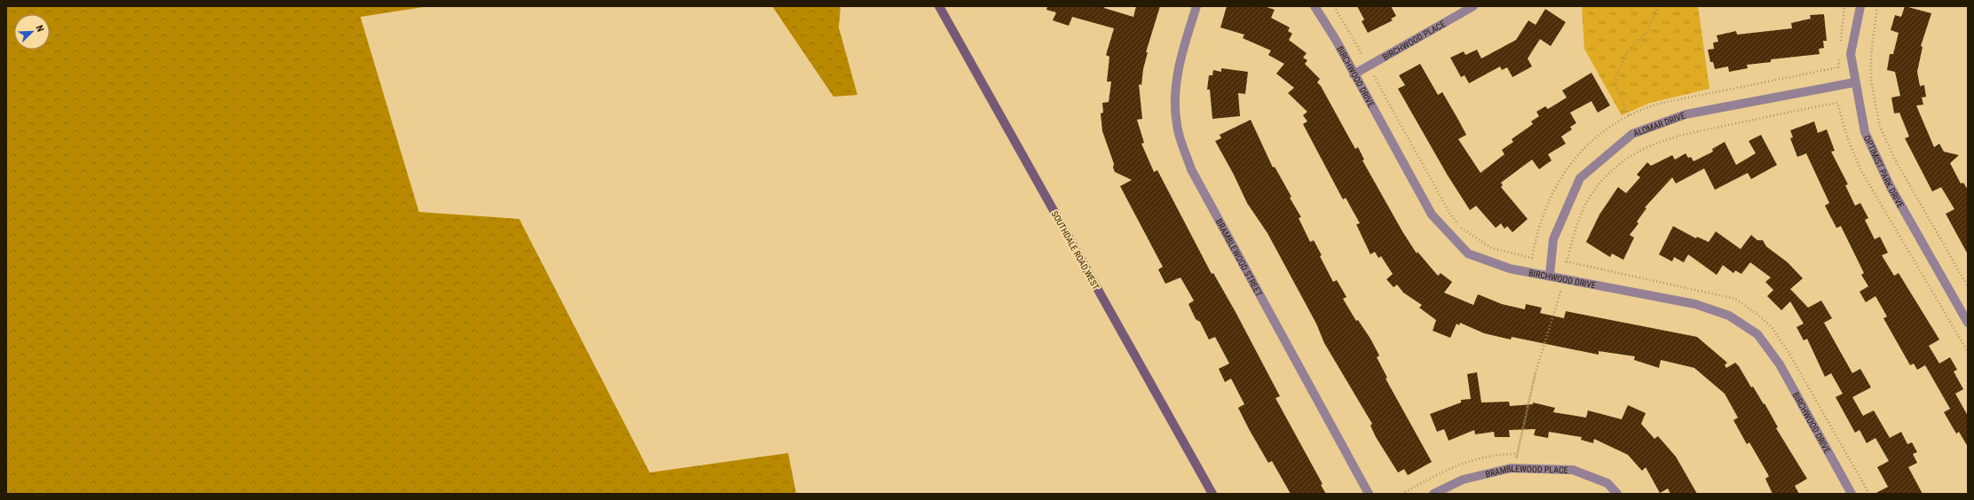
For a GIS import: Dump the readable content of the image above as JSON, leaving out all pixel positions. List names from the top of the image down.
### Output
{
  "streets": {
    "main road": ["SOUTHDALE ROAD WEST"],
    "street": [
      "BIRCHWOOD PLACE",
      "BIRCHWOOD DRIVE",
      "ALOMAR DRIVE",
      "OPTIMIST PARK DRIVE",
      "BRAMBLEWOOD STREET",
      "BRAMBLEWOOD PLACE"
    ]
  },
  "crossings": [
    ["BIRCHWOOD PLACE", "BIRCHWOOD DRIVE"],
    ["BIRCHWOOD DRIVE", "ALOMAR DRIVE"],
    ["ALOMAR DRIVE", "OPTIMIST PARK DRIVE"]
  ],
  "north": "top right"
}
